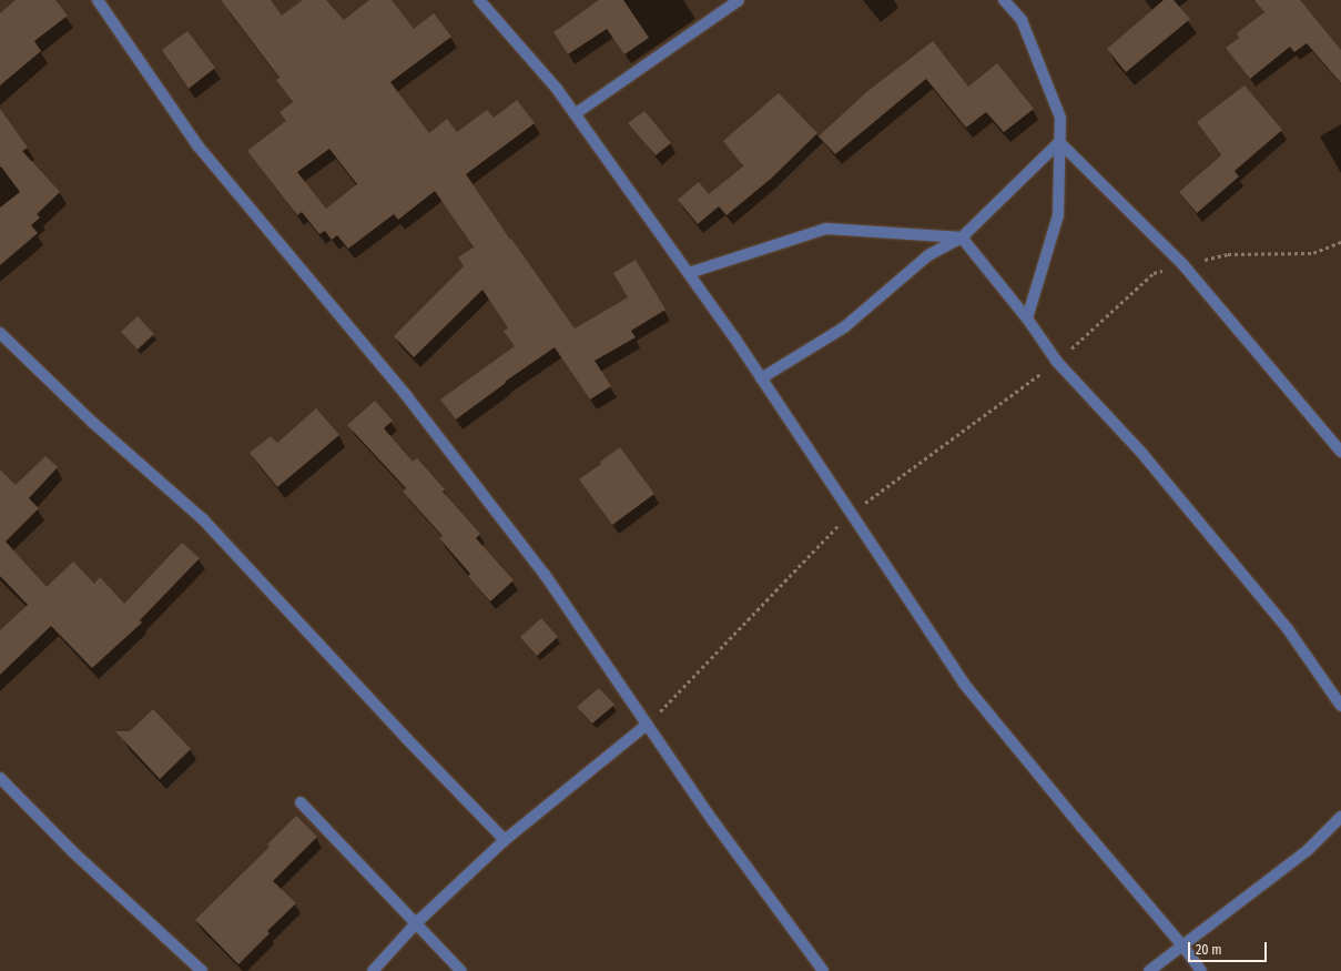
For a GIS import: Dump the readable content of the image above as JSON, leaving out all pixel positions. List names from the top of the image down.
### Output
{
  "scale_bar": "20 m"
}
